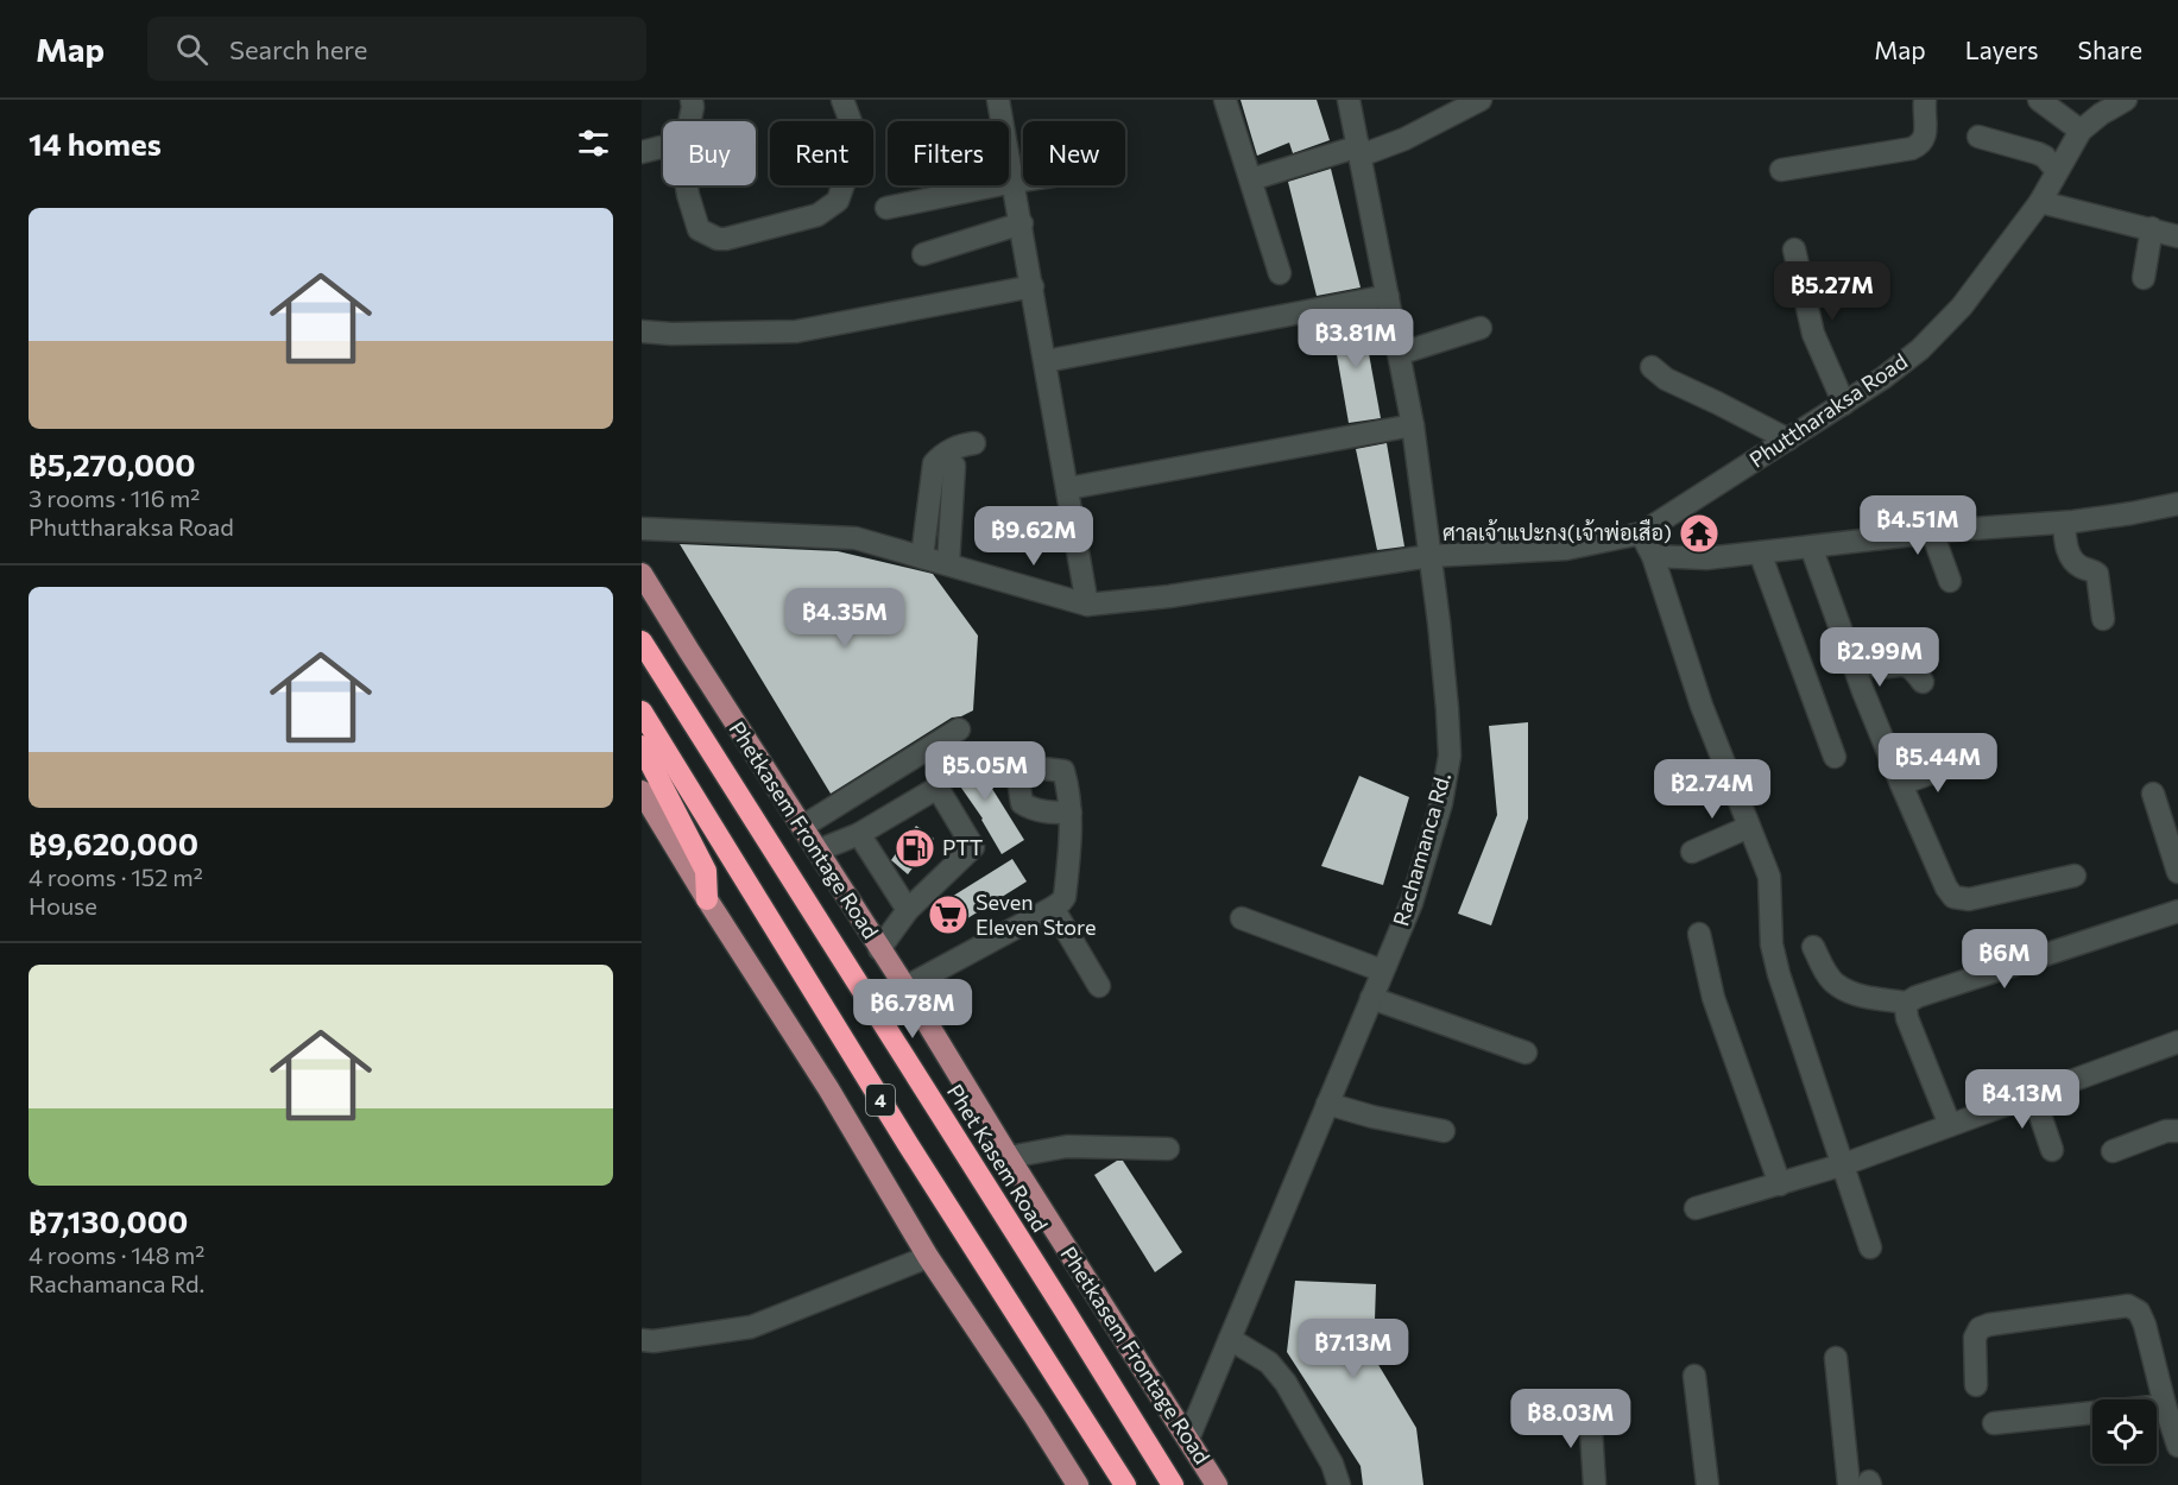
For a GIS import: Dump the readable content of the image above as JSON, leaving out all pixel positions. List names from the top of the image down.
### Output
{
  "streets": {
    "highway": ["4", "Phet Kasem Road"],
    "main road": ["Phetkasem Frontage Road"],
    "street": ["Phuttharaksa Road", "Rachamanca Rd."]
  },
  "crossings": [
    ["Phuttharaksa Road", "Rachamanca Rd."],
    ["Phetkasem Frontage Road", "Rachamanca Rd."]
  ],
  "places": {
    "temple": ["ศาลเจ้าแปะกง(เจ้าพ่อเสือ)"],
    "fuel station": ["PTT"],
    "supermarket": ["Seven Eleven Store"]
  },
  "page": {
    "header": "Map",
    "search": "Search here",
    "nav": ["Map", "Layers", "Share"],
    "heading": "14 homes",
    "chip": [
      "Buy",
      "Rent",
      "Filters",
      "New"
    ],
    "list": [
      {
        "name": "฿5,270,000",
        "note": "3 rooms · 116 m² · Phuttharaksa Road"
      },
      {
        "name": "฿9,620,000",
        "note": "4 rooms · 152 m² · House"
      },
      {
        "name": "฿7,130,000",
        "note": "4 rooms · 148 m² · Rachamanca Rd."
      }
    ],
    "price": [
      "฿5.27M",
      "฿3.81M",
      "฿4.51M",
      "฿9.62M",
      "฿4.35M",
      "฿2.99M",
      "฿5.44M",
      "฿5.05M",
      "฿2.74M",
      "฿6M",
      "฿6.78M",
      "฿4.13M",
      "฿7.13M",
      "฿8.03M"
    ]
  }
}
